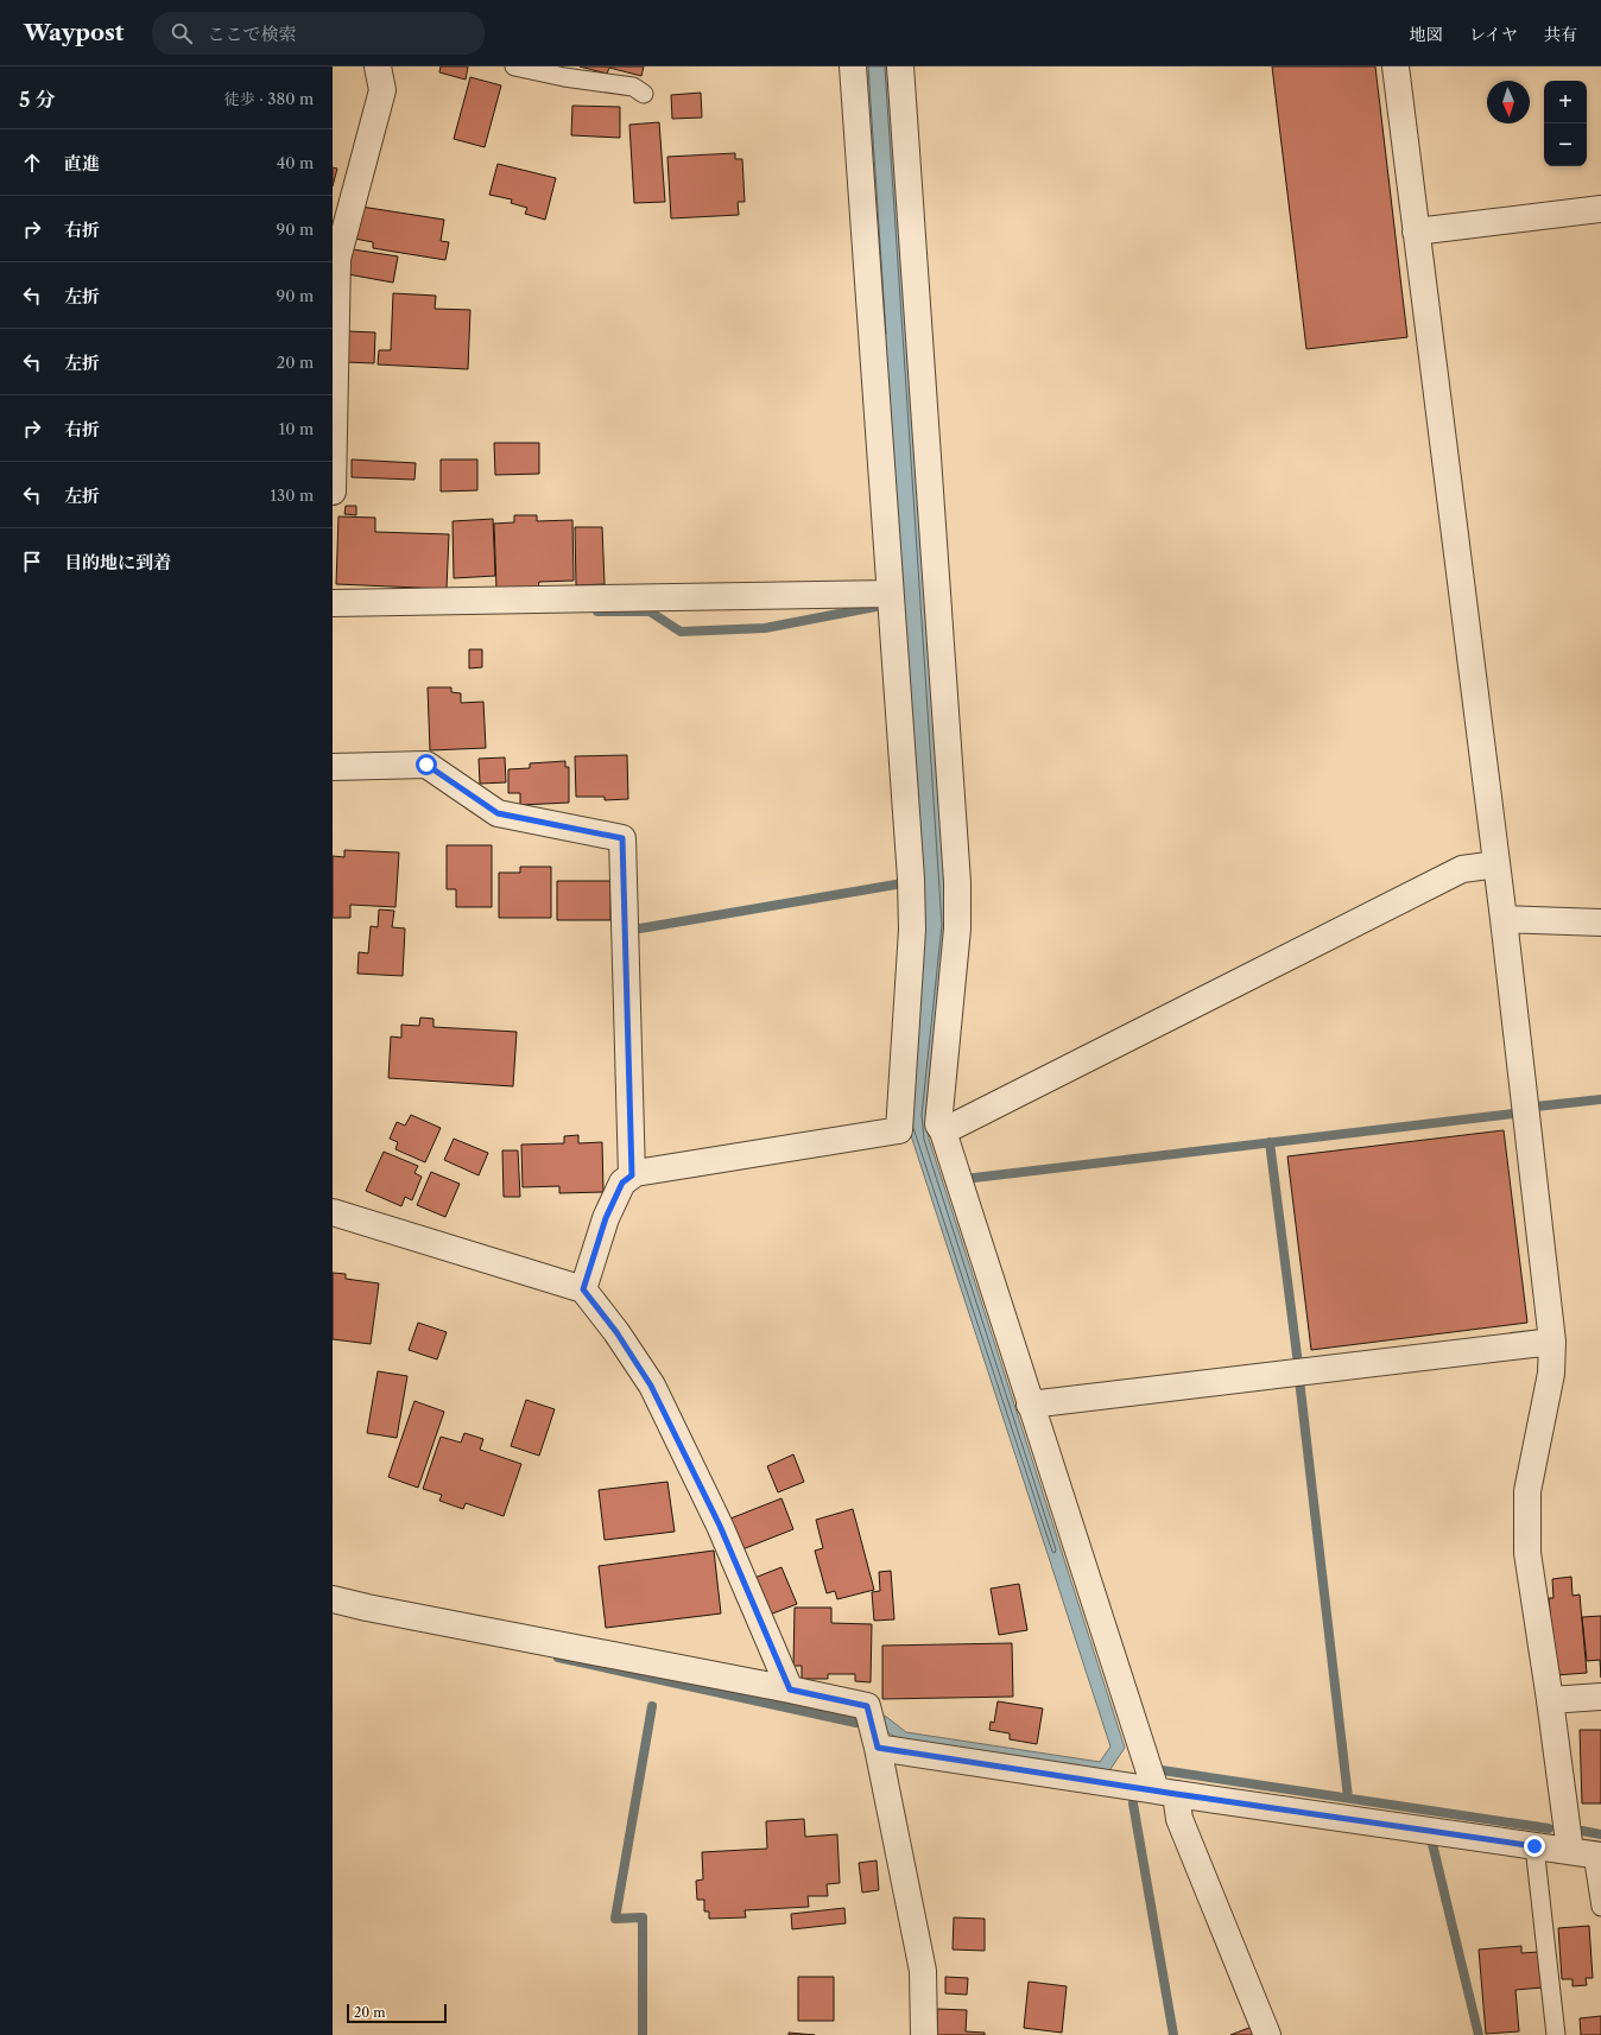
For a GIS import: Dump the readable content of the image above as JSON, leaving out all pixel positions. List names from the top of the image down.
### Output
{
  "scale_bar": "20 m",
  "north": "bottom",
  "page": {
    "header": "Waypost",
    "search": "ここで検索",
    "nav": ["地図", "レイヤ", "共有"],
    "heading": ["5 分", "徒歩 · 380 m"],
    "map_buttons": ["+", "−"],
    "list": [
      ["直進", "40 m"],
      ["右折", "90 m"],
      ["左折", "90 m"],
      ["左折", "20 m"],
      ["右折", "10 m"],
      ["左折", "130 m"],
      "目的地に到着"
    ],
    "scale": "20 m"
  }
}
